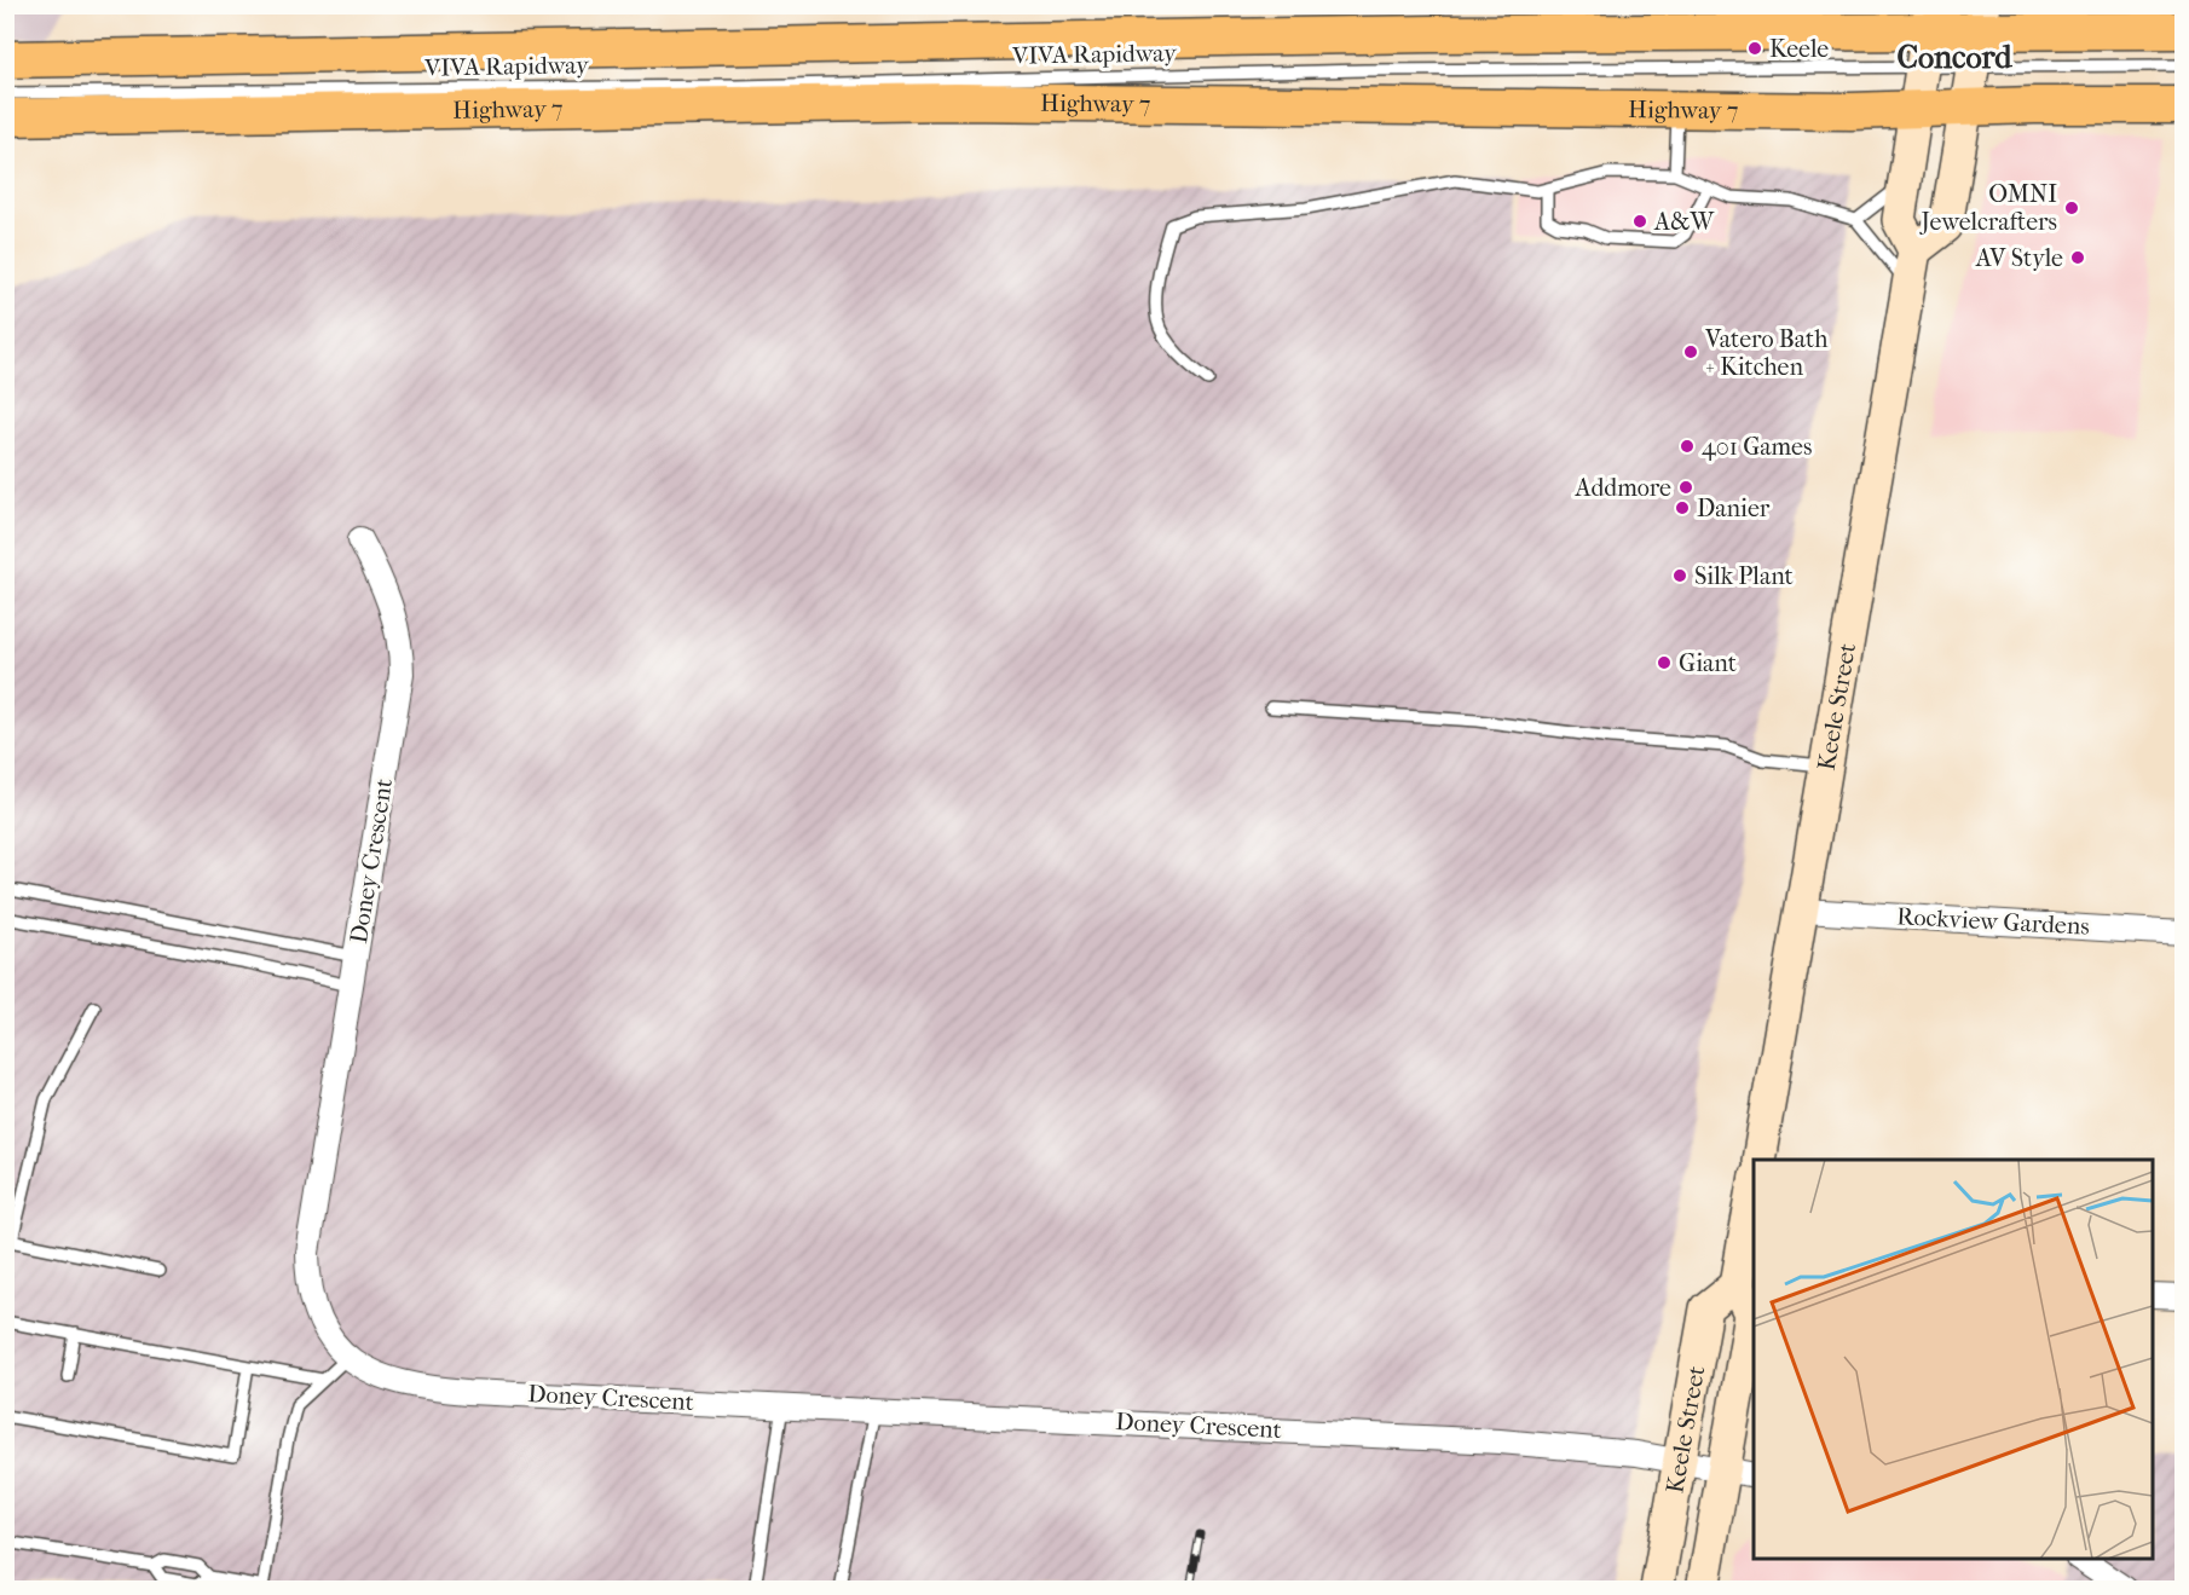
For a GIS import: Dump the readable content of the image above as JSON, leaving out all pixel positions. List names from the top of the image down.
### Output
{
  "streets": {
    "main road": ["Highway 7", "Keele Street"],
    "street": ["Doney Crescent", "Rockview Gardens"],
    "lane": ["VIVA Rapidway"]
  },
  "crossings": [
    ["VIVA Rapidway", "Highway 7"],
    ["Keele Street", "Doney Crescent"],
    ["Keele Street", "Rockview Gardens"]
  ],
  "districts": ["Concord"],
  "places": [
    "Keele",
    "OMNI Jewelcrafters",
    "A&W",
    "AV Style",
    "Vatero Bath + Kitchen",
    "401 Games",
    "Addmore",
    "Danier",
    "Silk Plant",
    "Giant"
  ]
}
